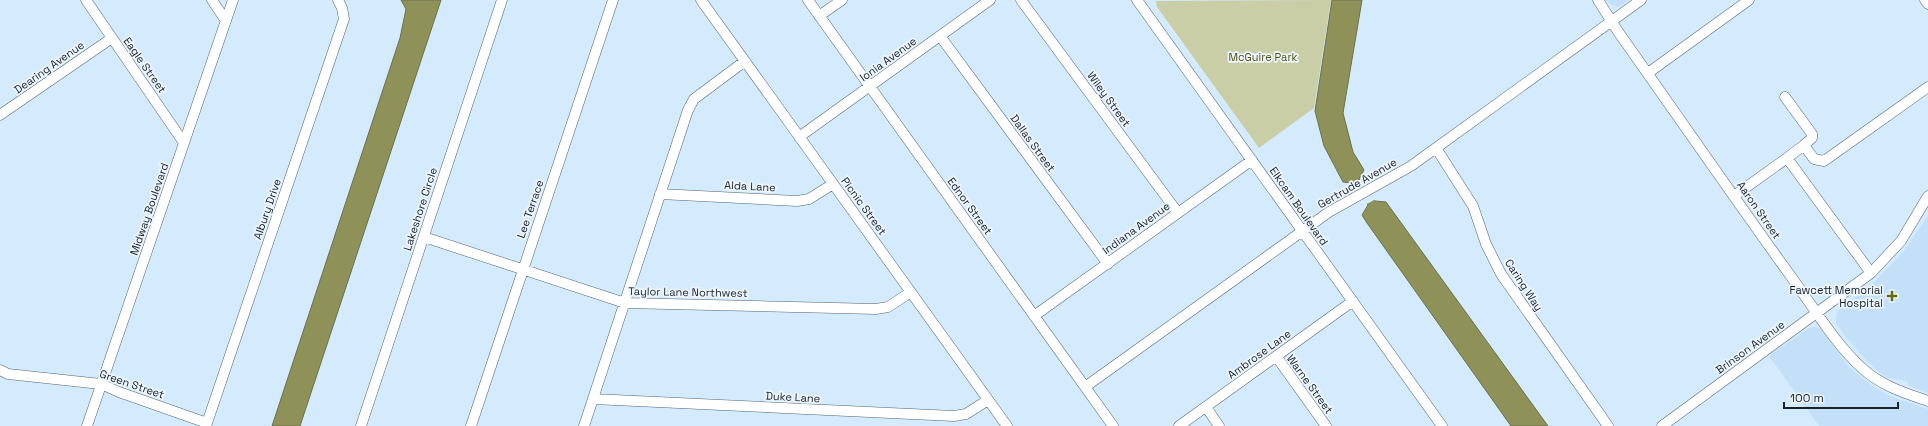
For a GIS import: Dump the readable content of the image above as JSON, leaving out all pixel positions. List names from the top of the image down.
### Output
{
  "streets": {
    "street": [
      "Ionia Avenue",
      "Eagle Street",
      "Dearing Avenue",
      "Wiley Street",
      "Dallas Street",
      "Gertrude Avenue",
      "Alda Lane",
      "Picnic Street",
      "Ednor Street",
      "Elkcam Boulevard",
      "Midway Boulevard",
      "Albury Drive",
      "Lakeshore Circle",
      "Lee Terrace",
      "Aaron Street",
      "Indiana Avenue",
      "Caring Way",
      "Taylor Lane Northwest",
      "Brinson Avenue",
      "Ambrose Lane",
      "Green Street",
      "Warne Street",
      "Duke Lane"
    ]
  },
  "crossings": [
    ["Ionia Avenue", "Dallas Street"],
    ["Ionia Avenue", "Picnic Street"],
    ["Ionia Avenue", "Ednor Street"],
    ["Eagle Street", "Dearing Avenue"],
    ["Eagle Street", "Midway Boulevard"],
    ["Wiley Street", "Indiana Avenue"],
    ["Dallas Street", "Indiana Avenue"],
    ["Gertrude Avenue", "Ednor Street"],
    ["Gertrude Avenue", "Elkcam Boulevard"],
    ["Gertrude Avenue", "Aaron Street"],
    ["Gertrude Avenue", "Caring Way"],
    ["Alda Lane", "Picnic Street"],
    ["Picnic Street", "Taylor Lane Northwest"],
    ["Picnic Street", "Duke Lane"],
    ["Ednor Street", "Indiana Avenue"],
    ["Elkcam Boulevard", "Indiana Avenue"],
    ["Elkcam Boulevard", "Ambrose Lane"],
    ["Midway Boulevard", "Green Street"],
    ["Albury Drive", "Green Street"],
    ["Lakeshore Circle", "Taylor Lane Northwest"],
    ["Lee Terrace", "Taylor Lane Northwest"],
    ["Aaron Street", "Brinson Avenue"],
    ["Ambrose Lane", "Warne Street"]
  ],
  "parks": ["McGuire Park"],
  "places": {
    "health": ["Fawcett Memorial Hospital"]
  },
  "scale_bar": "100 m"
}
